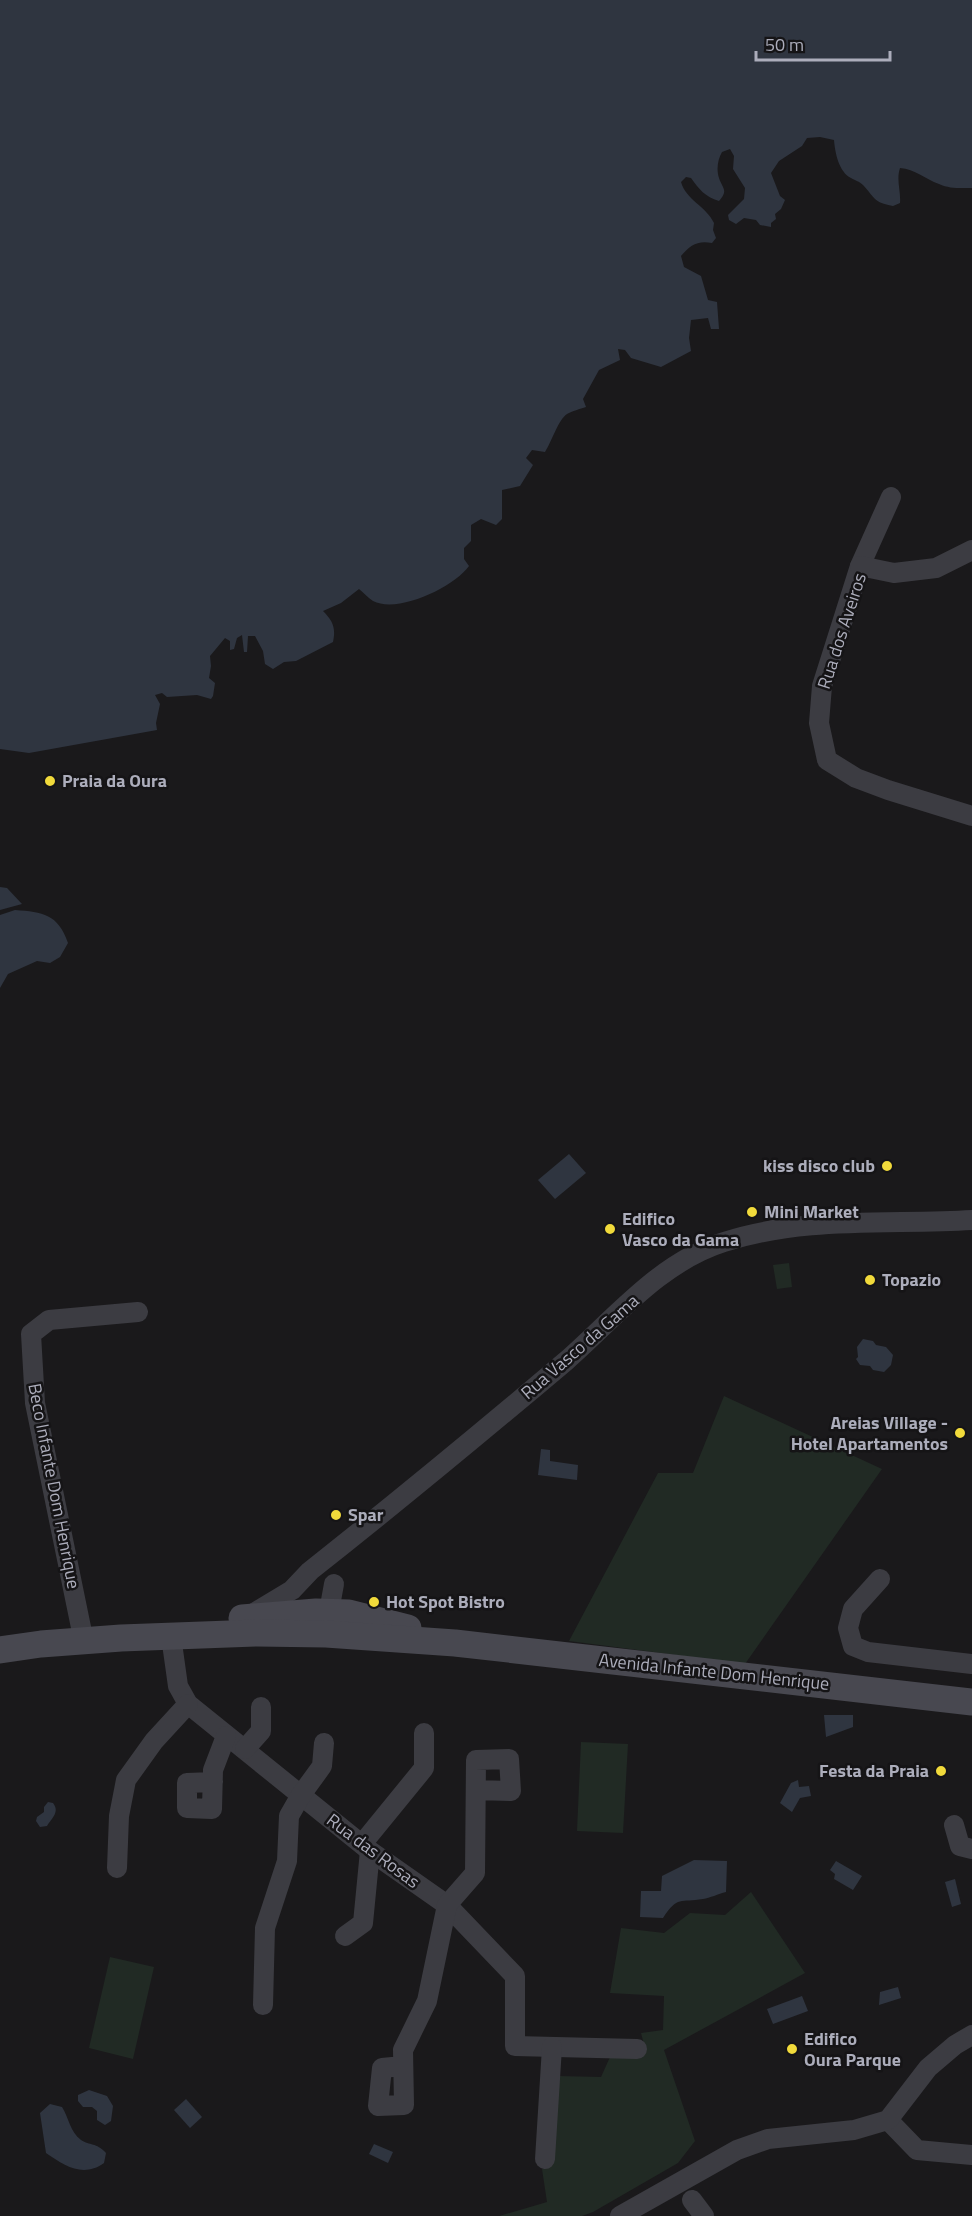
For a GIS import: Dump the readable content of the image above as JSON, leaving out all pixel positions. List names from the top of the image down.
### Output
{
  "streets": {
    "street": [
      "Rua dos Aveiros",
      "Rua Vasco da Gama",
      "Beco Infante Dom Henrique",
      "Avenida Infante Dom Henrique",
      "Rua das Rosas"
    ]
  },
  "crossings": [
    ["Rua Vasco da Gama", "Avenida Infante Dom Henrique"],
    ["Beco Infante Dom Henrique", "Avenida Infante Dom Henrique"],
    ["Avenida Infante Dom Henrique", "Rua das Rosas"]
  ],
  "places": [
    "Praia da Oura",
    "kiss disco club",
    "Mini Market",
    "Edifico Vasco da Gama",
    "Topazio",
    "Areias Village - Hotel Apartamentos",
    "Spar",
    "Hot Spot Bistro",
    "Festa da Praia",
    "Edifico Oura Parque"
  ],
  "scale_bar": "50 m"
}
